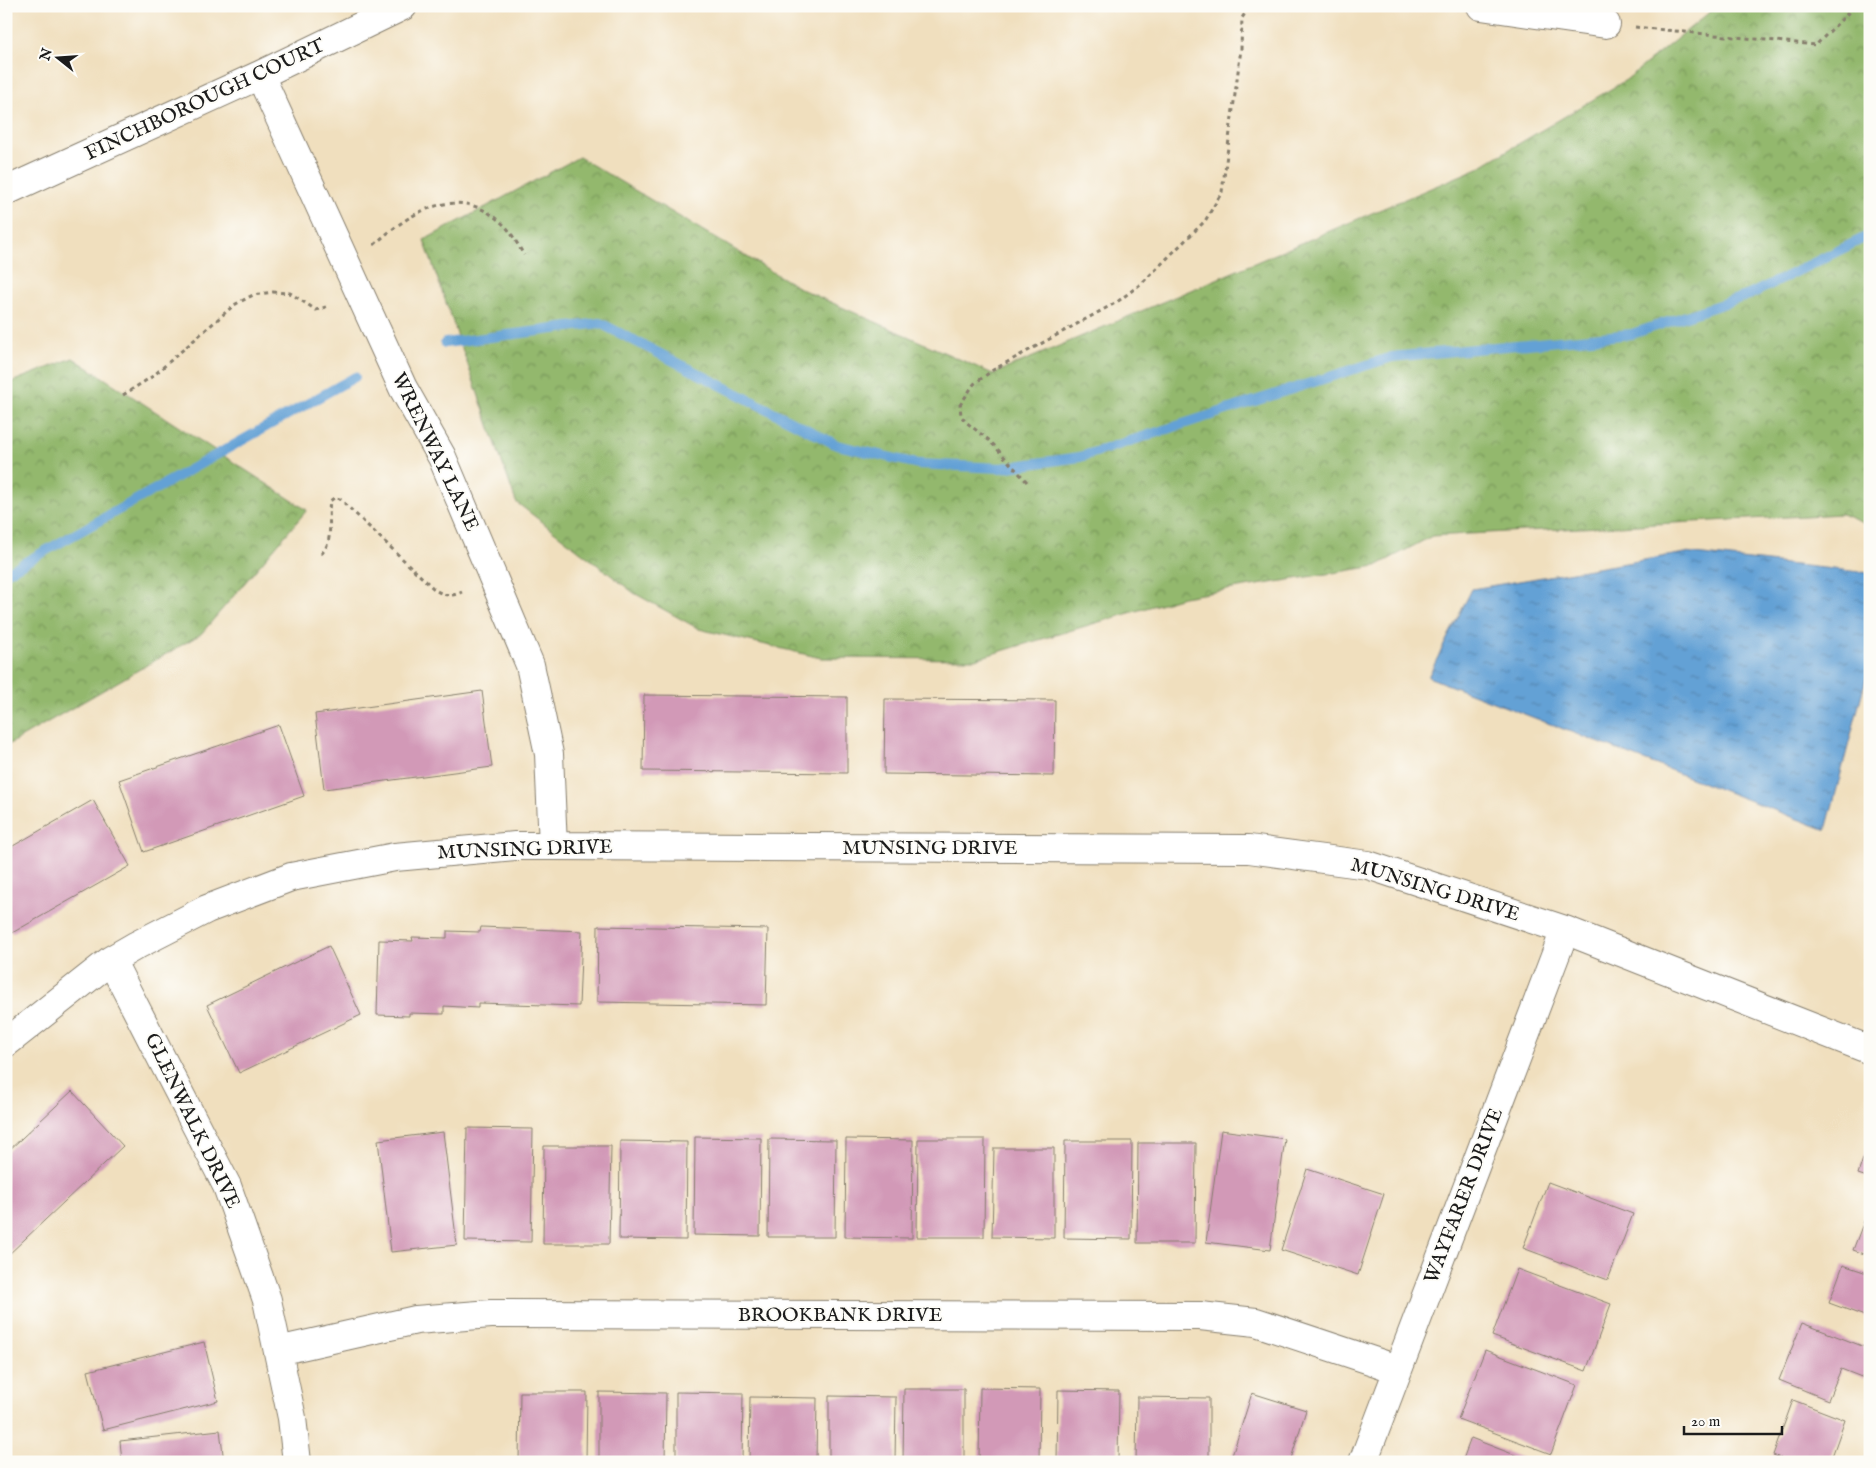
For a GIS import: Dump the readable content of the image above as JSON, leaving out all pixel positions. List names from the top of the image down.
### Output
{
  "streets": {
    "street": [
      "FINCHBOROUGH COURT",
      "WRENWAY LANE",
      "MUNSING DRIVE",
      "GLENWALK DRIVE",
      "WAYFARER DRIVE",
      "BROOKBANK DRIVE"
    ]
  },
  "crossings": [
    ["FINCHBOROUGH COURT", "WRENWAY LANE"],
    ["WRENWAY LANE", "MUNSING DRIVE"],
    ["MUNSING DRIVE", "GLENWALK DRIVE"],
    ["MUNSING DRIVE", "WAYFARER DRIVE"],
    ["GLENWALK DRIVE", "BROOKBANK DRIVE"],
    ["WAYFARER DRIVE", "BROOKBANK DRIVE"]
  ],
  "scale_bar": "20 m",
  "north": "left"
}
